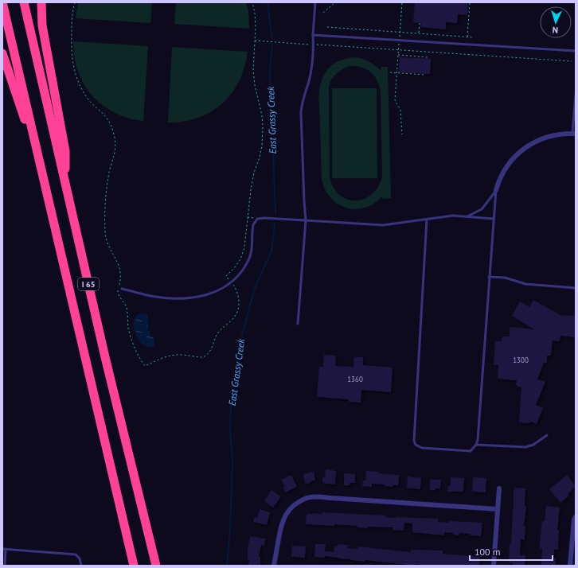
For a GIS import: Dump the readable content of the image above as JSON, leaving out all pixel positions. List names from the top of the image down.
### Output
{
  "streets": {
    "highway": ["I 65"]
  },
  "water": ["East Grassy Creek"],
  "house_numbers": ["1300", "1360"],
  "scale_bar": "100 m",
  "north": "bottom"
}
